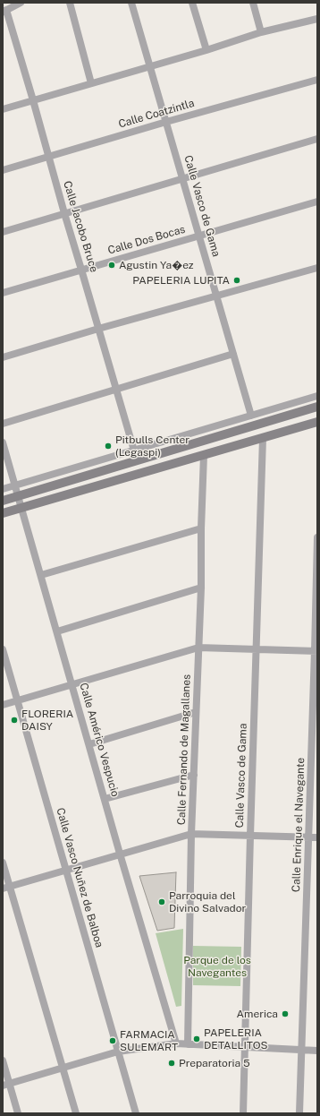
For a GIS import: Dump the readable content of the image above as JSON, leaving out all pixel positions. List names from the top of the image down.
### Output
{
  "streets": {
    "street": [
      "Calle Coatzintla",
      "Calle Vasco de Gama",
      "Calle Jacobo Bruce",
      "Calle Dos Bocas",
      "Calle Américo Vespucio",
      "Calle Fernando de Magallanes",
      "Calle Enrique el Navegante",
      "Calle Vasco Nuñez de Balboa"
    ]
  },
  "crossings": [
    ["Calle Coatzintla", "Calle Vasco de Gama"],
    ["Calle Coatzintla", "Calle Jacobo Bruce"],
    ["Calle Vasco de Gama", "Calle Dos Bocas"],
    ["Calle Jacobo Bruce", "Calle Dos Bocas"]
  ],
  "parks": ["Parque de los Navegantes"],
  "places": [
    "Agustin Ya�ez",
    "PAPELERIA LUPITA",
    "Pitbulls Center (Legaspi)",
    "FLORERIA DAISY",
    "Parroquia del Divino Salvador",
    "America",
    "PAPELERIA DETALLITOS",
    "FARMACIA SULEMART",
    "Preparatoria 5"
  ]
}
